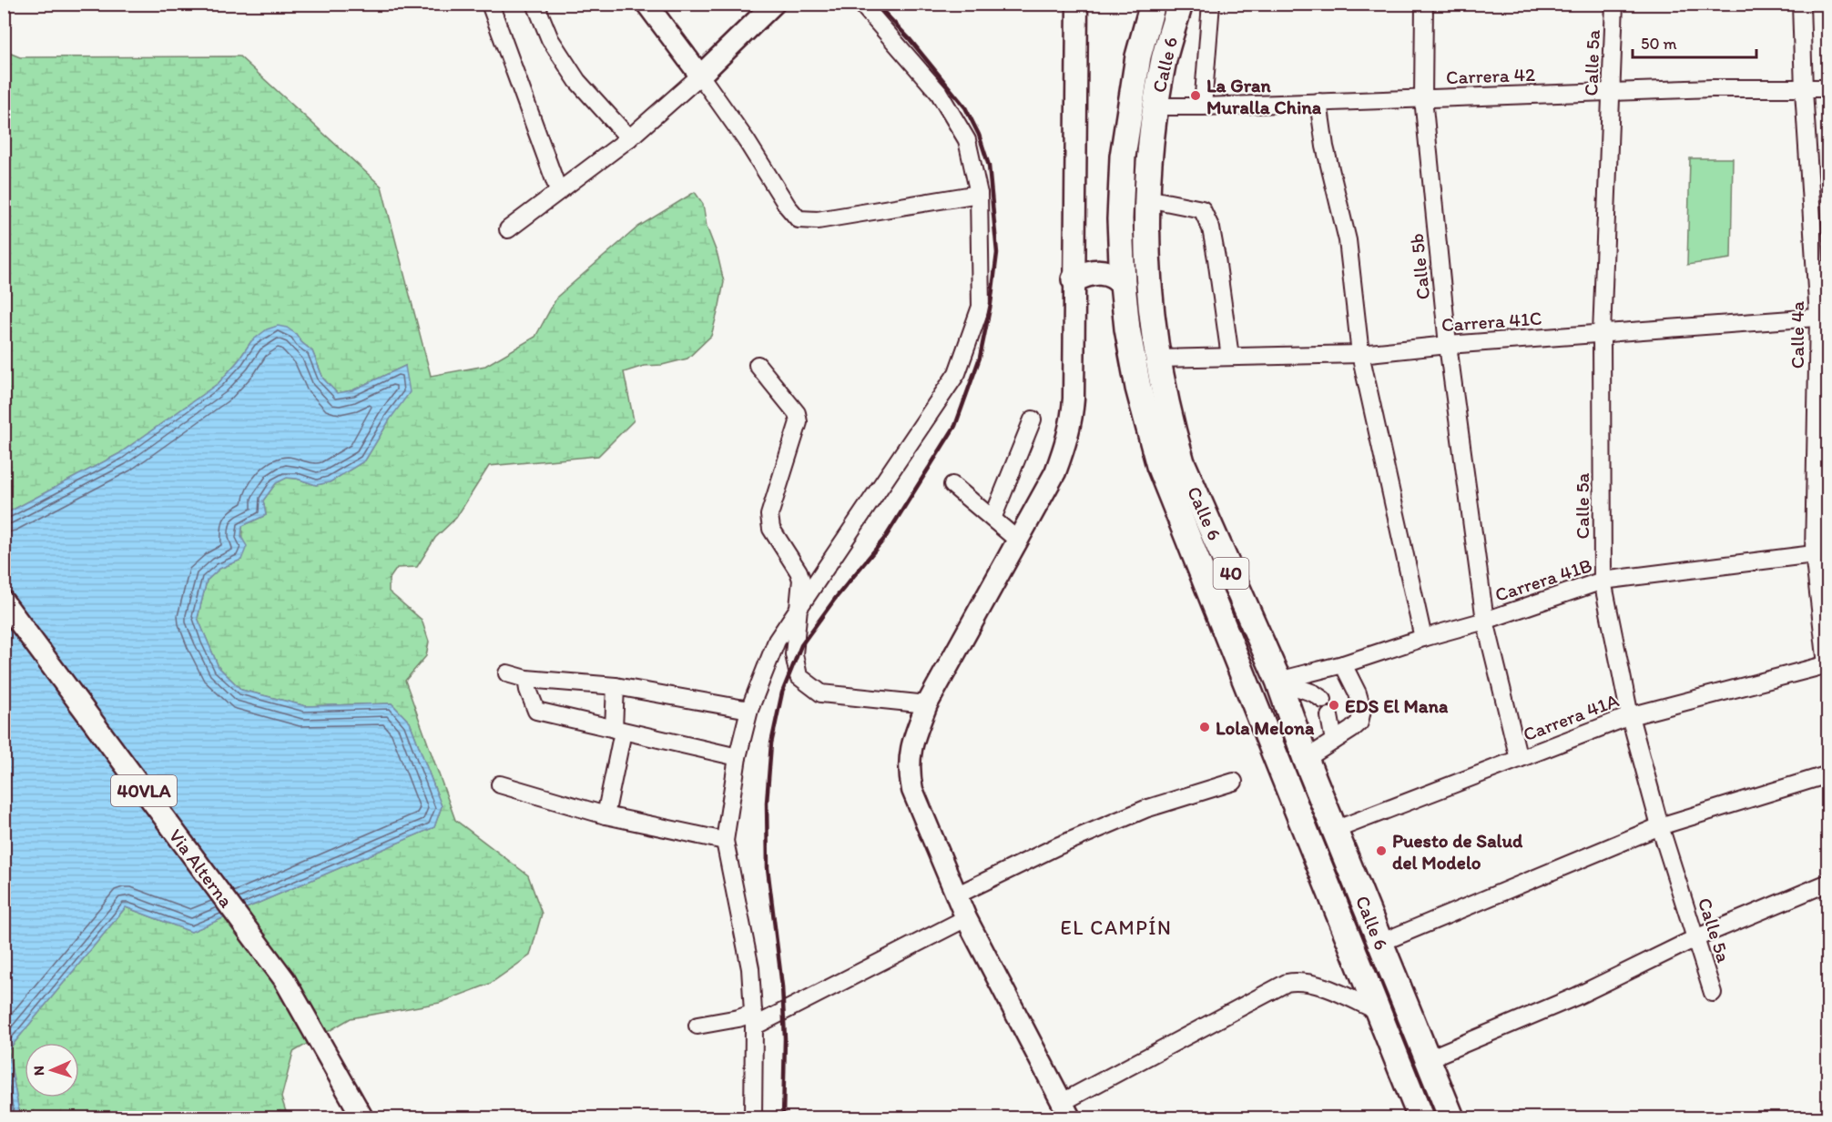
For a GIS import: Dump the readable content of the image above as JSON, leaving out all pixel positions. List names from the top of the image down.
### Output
{
  "streets": {
    "highway": ["Calle 6", "40"],
    "main road": ["40VLA", "Via Alterna"],
    "street": [
      "Calle 5a",
      "Carrera 42",
      "Calle 5b",
      "Carrera 41C",
      "Calle 4a",
      "Carrera 41B",
      "Carrera 41A"
    ]
  },
  "crossings": [
    ["Calle 5a", "Carrera 42"],
    ["Calle 5a", "Carrera 41C"],
    ["Calle 5a", "Carrera 41B"],
    ["Calle 5a", "Carrera 41A"],
    ["Calle 6", "Carrera 42"],
    ["Calle 6", "Carrera 41C"],
    ["Calle 6", "Carrera 41B"],
    ["Calle 6", "Carrera 41A"],
    ["Carrera 42", "Calle 5b"],
    ["Carrera 42", "Calle 4a"],
    ["Calle 5b", "Carrera 41C"],
    ["Calle 5b", "Carrera 41B"],
    ["Calle 5b", "Carrera 41A"],
    ["Carrera 41C", "Calle 4a"],
    ["Calle 4a", "Carrera 41B"],
    ["Calle 4a", "Carrera 41A"]
  ],
  "districts": ["EL CAMPÍN"],
  "places": [
    "La Gran Muralla China",
    "EDS El Mana",
    "Lola Melona",
    "Puesto de Salud del Modelo"
  ],
  "scale_bar": "50 m",
  "north": "left"
}
